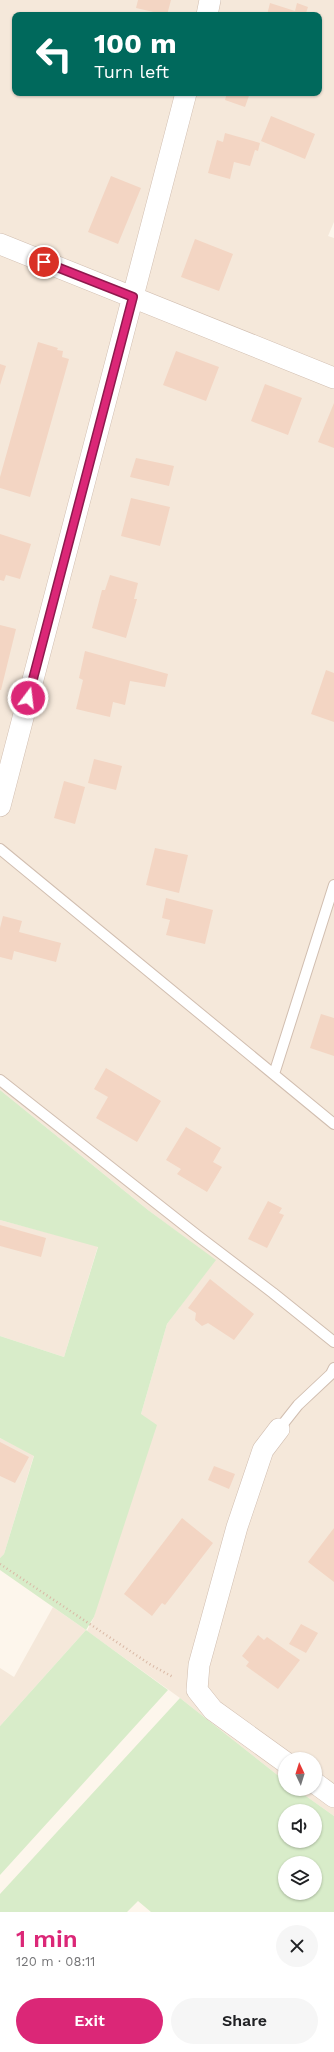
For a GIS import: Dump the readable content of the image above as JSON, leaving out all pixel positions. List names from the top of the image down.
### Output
{
  "north": "top",
  "page": {
    "turn": ["100 m", "Turn left"],
    "heading": ["1 min", "120 m · 08:11"],
    "buttons": ["Exit", "Share"]
  }
}
